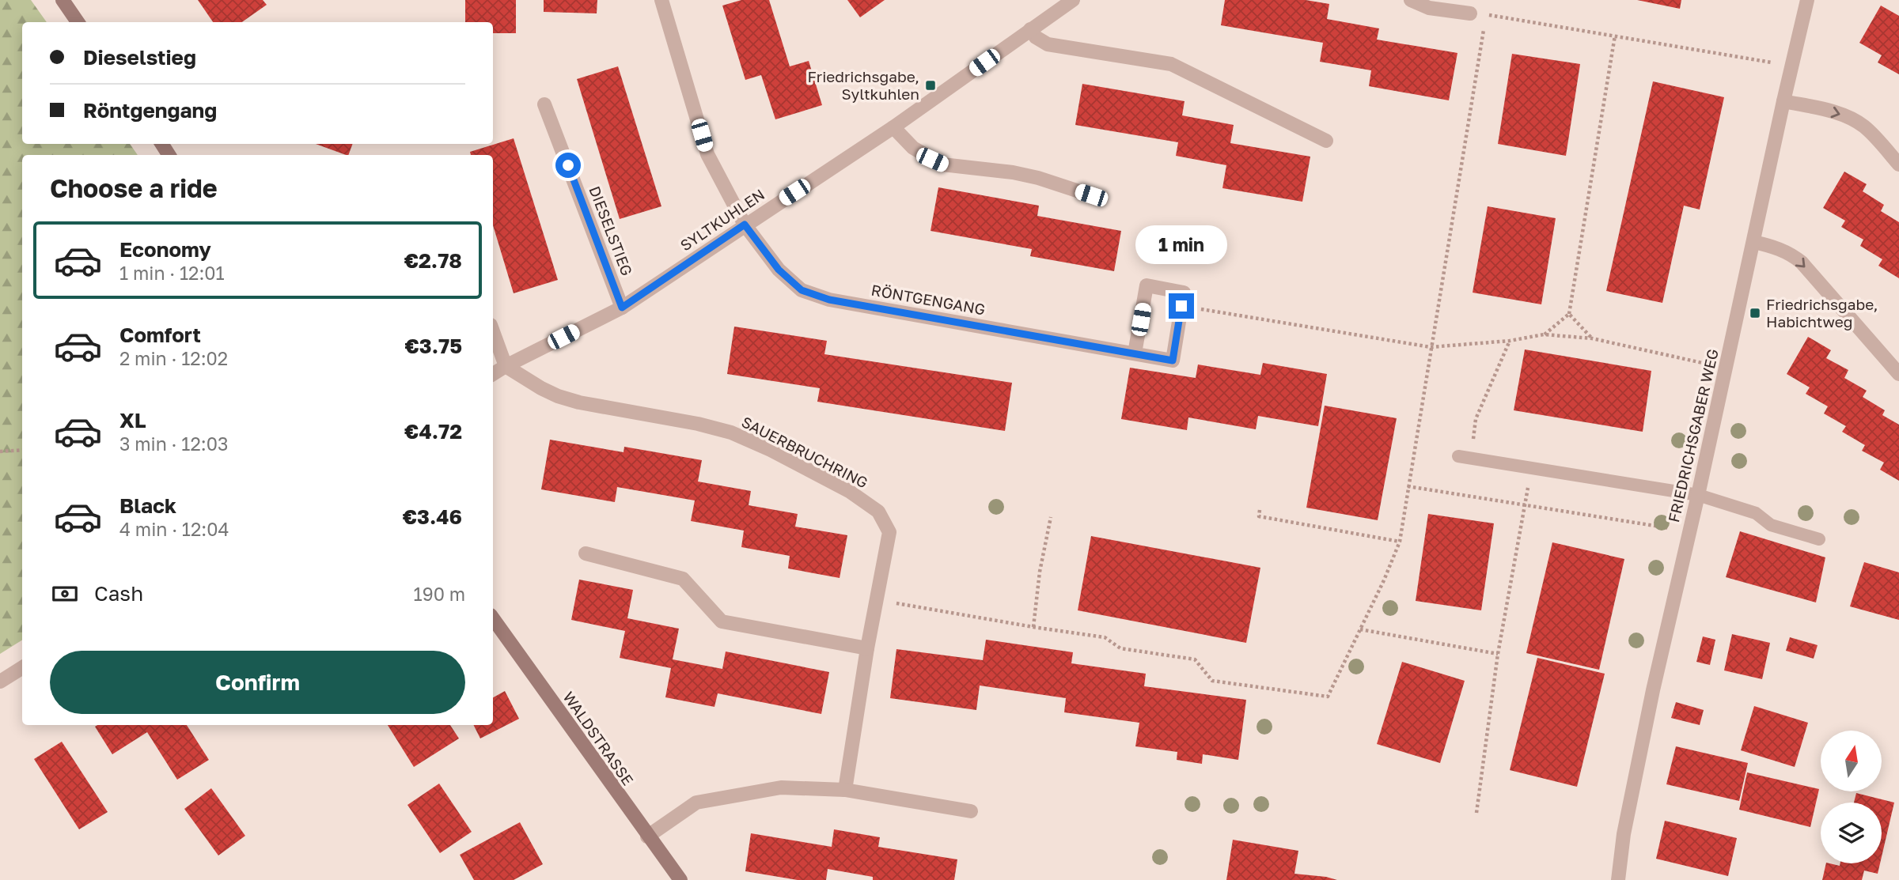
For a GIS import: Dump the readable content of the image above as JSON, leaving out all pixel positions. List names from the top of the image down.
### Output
{
  "streets": {
    "street": [
      "SYLTKUHLEN",
      "DIESELSTIEG",
      "RÖNTGENGANG",
      "FRIEDRICHSGABER WEG",
      "SAUERBRUCHRING",
      "WALDSTRASSE"
    ]
  },
  "crossings": [
    ["SYLTKUHLEN", "DIESELSTIEG"],
    ["SYLTKUHLEN", "RÖNTGENGANG"],
    ["SYLTKUHLEN", "SAUERBRUCHRING"]
  ],
  "places": {
    "transit": ["Friedrichsgabe, Syltkuhlen", "Friedrichsgabe, Habichtweg"]
  },
  "north": "top",
  "page": {
    "banner": ["Dieselstieg", "Röntgengang"],
    "heading": "Choose a ride",
    "list": [
      {
        "name": "Economy",
        "note": "1 min · 12:01",
        "value": "€2.78"
      },
      {
        "name": "Comfort",
        "note": "2 min · 12:02",
        "value": "€3.75"
      },
      {
        "name": "XL",
        "note": "3 min · 12:03",
        "value": "€4.72"
      },
      {
        "name": "Black",
        "note": "4 min · 12:04",
        "value": "€3.46"
      }
    ],
    "bubble": "1 min",
    "pay": ["Cash", "190 m"],
    "buttons": "Confirm"
  }
}
